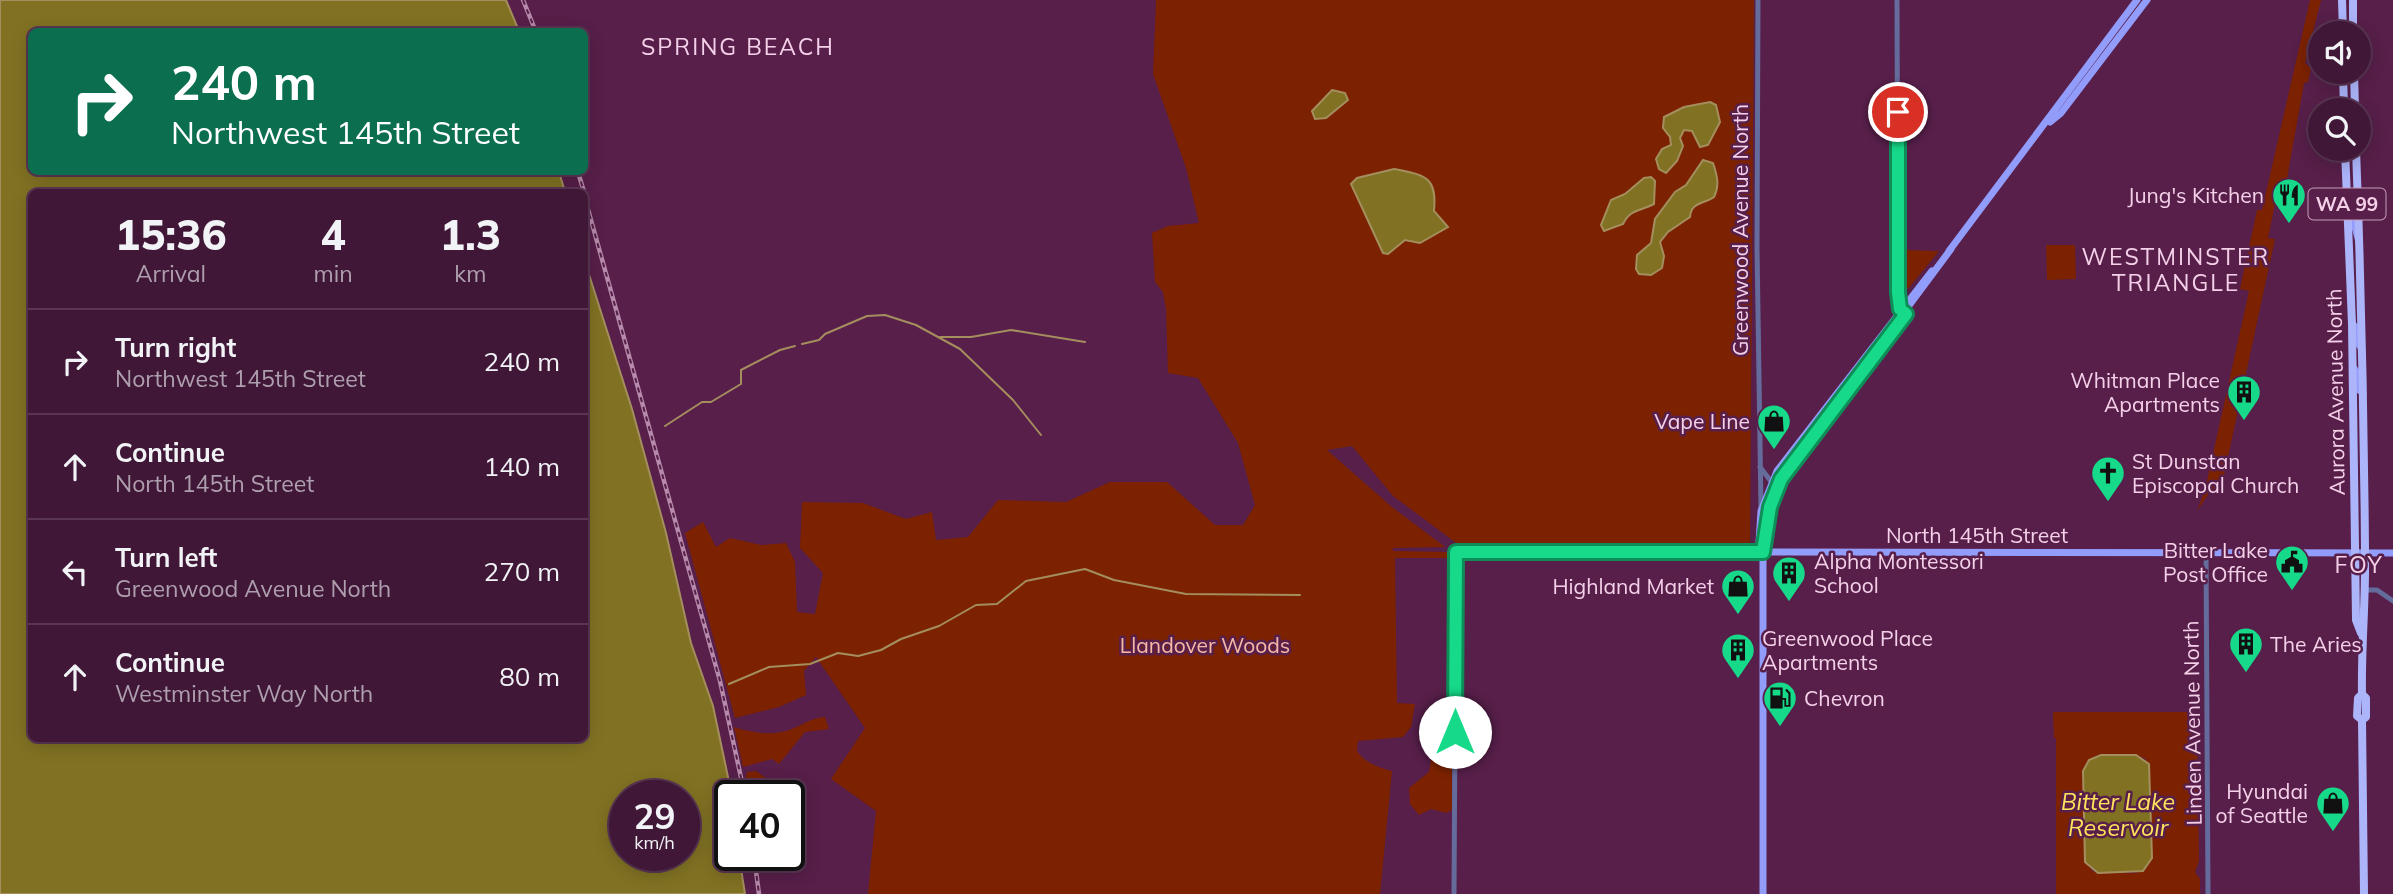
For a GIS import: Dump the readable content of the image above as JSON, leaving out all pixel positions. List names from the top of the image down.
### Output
{
  "streets": {
    "highway": ["WA 99", "Aurora Avenue North"],
    "main road": ["Greenwood Avenue North", "North 145th Street"],
    "street": ["Linden Avenue North"]
  },
  "crossings": [
    ["Greenwood Avenue North", "North 145th Street"],
    ["Aurora Avenue North", "North 145th Street"],
    ["North 145th Street", "Linden Avenue North"]
  ],
  "districts": ["SPRING BEACH", "WESTMINSTER TRIANGLE", "FOY"],
  "water": ["Bitter Lake Reservoir"],
  "parks": ["Llandover Woods"],
  "places": {
    "restaurant": ["Jung's Kitchen"],
    "building": [
      "Whitman Place Apartments",
      "Alpha Montessori School",
      "The Aries",
      "Greenwood Place Apartments"
    ],
    "shop": ["Vape Line", "Highland Market", "Hyundai of Seattle"],
    "church": ["St Dunstan Episcopal Church"],
    "public building": ["Bitter Lake Post Office"],
    "fuel station": ["Chevron"]
  },
  "page": {
    "turn": ["240 m", "Northwest 145th Street"],
    "eta": [
      "15:36",
      "Arrival",
      "4",
      "min",
      "1.3",
      "km"
    ],
    "list": [
      {
        "name": "Turn right",
        "note": "Northwest 145th Street",
        "value": "240 m"
      },
      {
        "name": "Continue",
        "note": "North 145th Street",
        "value": "140 m"
      },
      {
        "name": "Turn left",
        "note": "Greenwood Avenue North",
        "value": "270 m"
      },
      {
        "name": "Continue",
        "note": "Westminster Way North",
        "value": "80 m"
      }
    ],
    "speed": "29 km/h",
    "limit": "40"
  }
}
